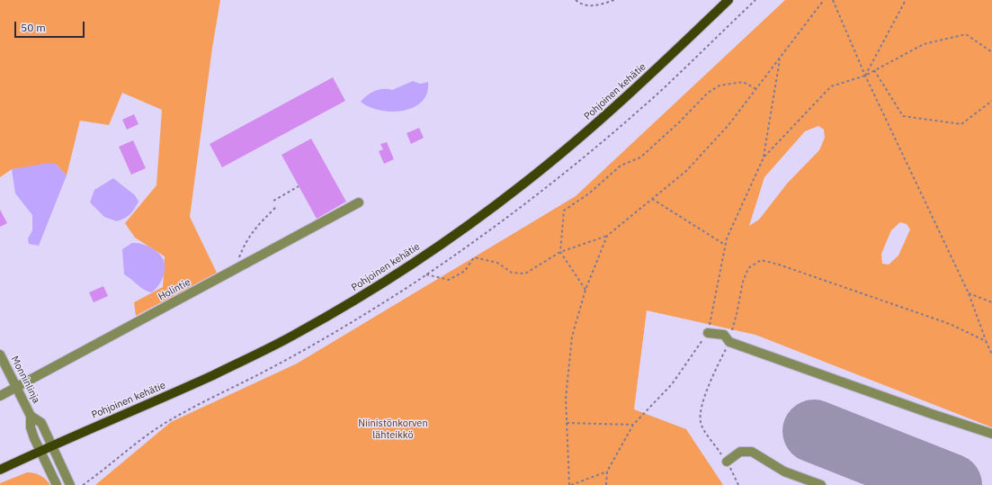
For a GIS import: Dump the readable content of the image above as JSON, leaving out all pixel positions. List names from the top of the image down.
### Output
{
  "streets": {
    "main road": ["Pohjoinen kehätie"],
    "street": ["Holintie", "Monninlinja"]
  },
  "crossings": [
    ["Pohjoinen kehätie", "Monninlinja"],
    ["Holintie", "Monninlinja"]
  ],
  "parks": ["Niinistönkorven lähteikkö"],
  "scale_bar": "50 m"
}
